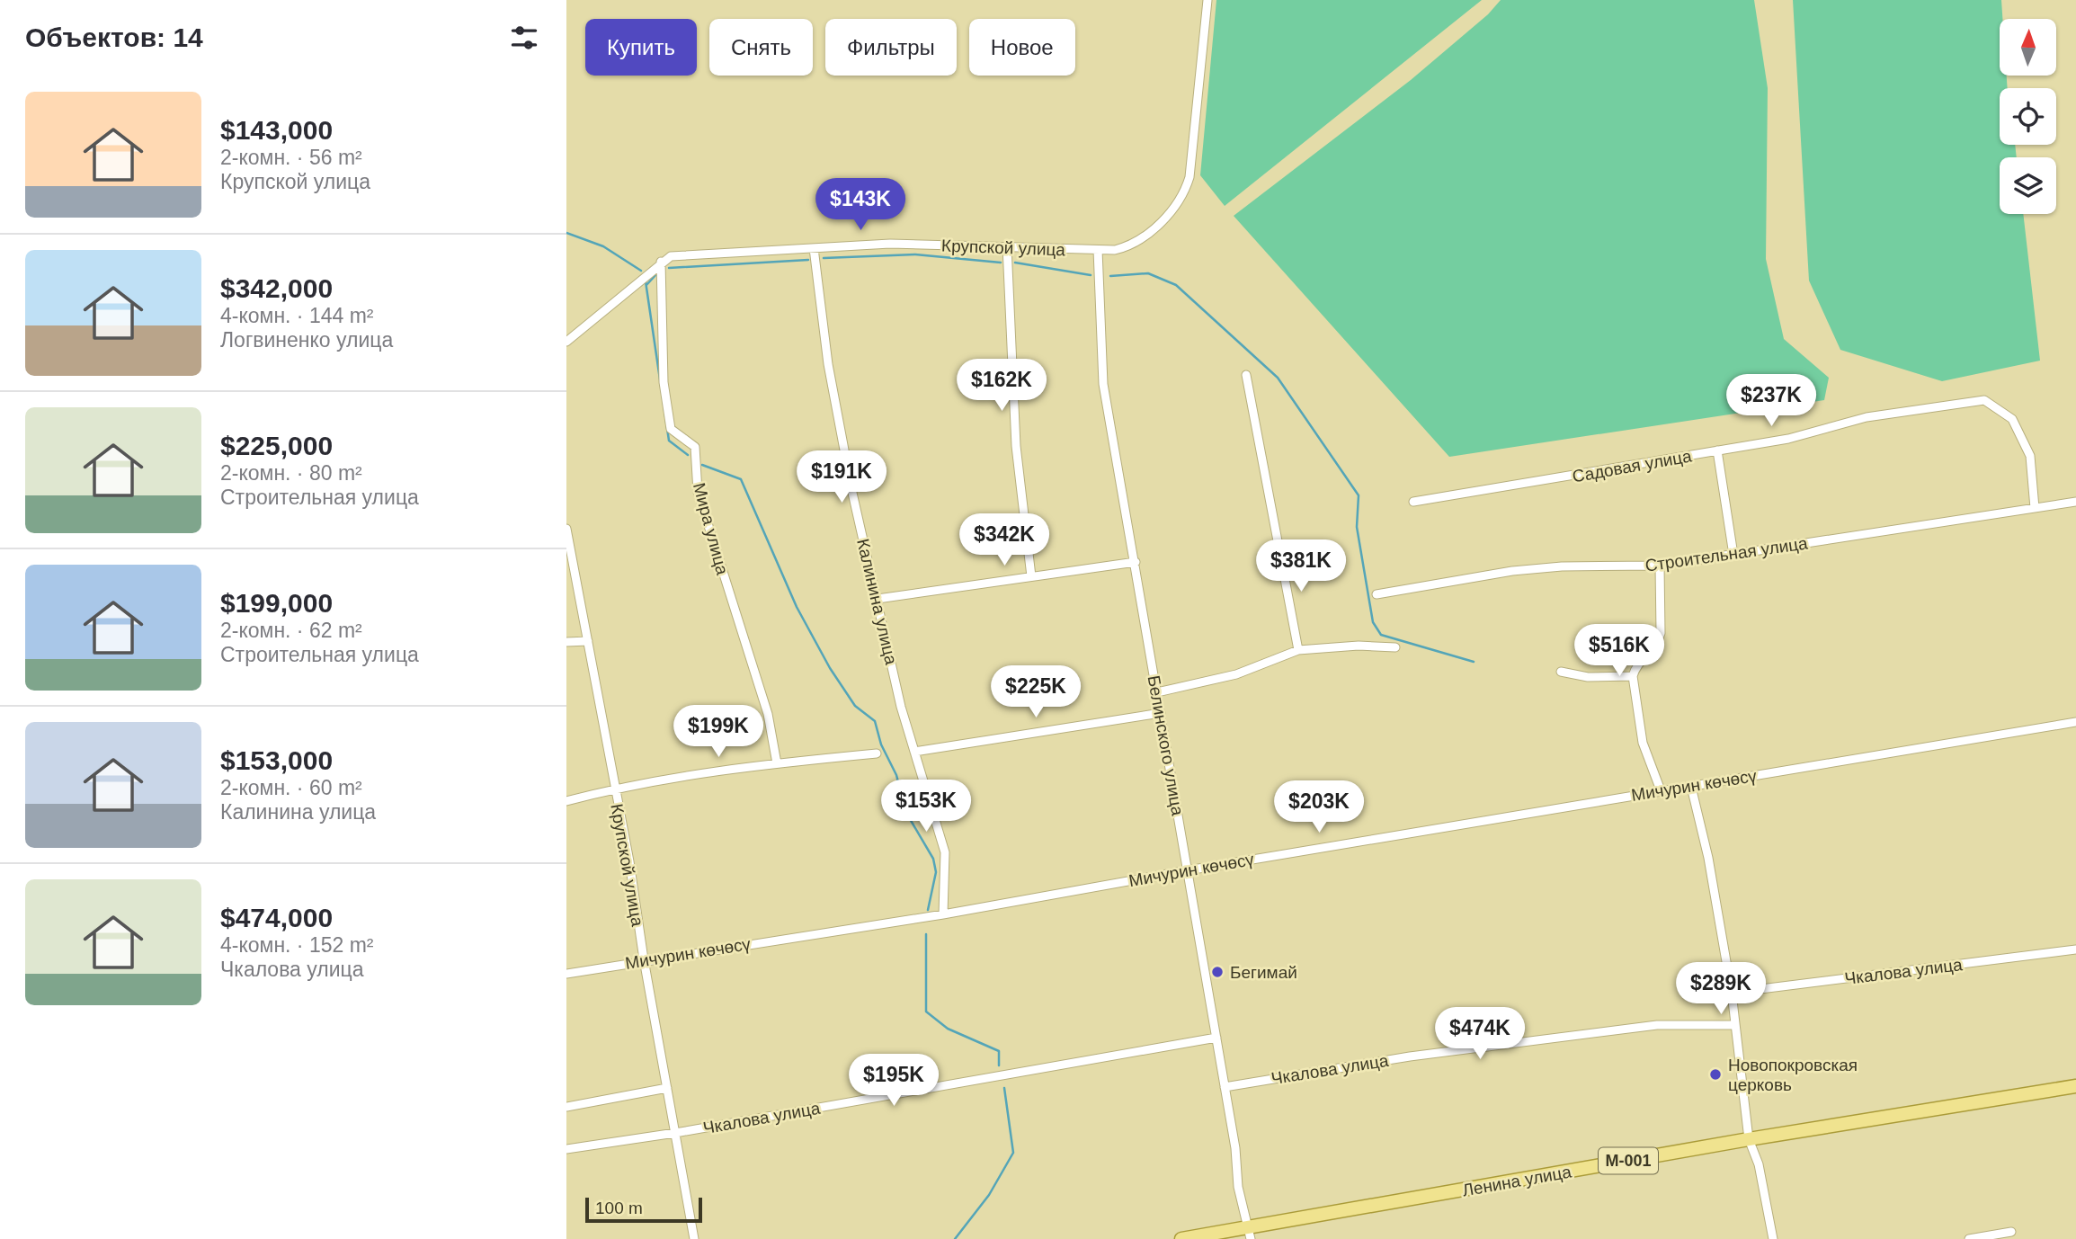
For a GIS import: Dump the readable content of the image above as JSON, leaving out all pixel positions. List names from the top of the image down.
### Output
{
  "streets": {
    "main road": ["М-001", "Ленина улица"],
    "street": [
      "Крупской улица",
      "Садовая улица",
      "Мира улица",
      "Строительная улица",
      "Калинина улица",
      "Белинского улица",
      "Мичурин көчөсү",
      "Чкалова улица"
    ]
  },
  "crossings": [
    ["Крупской улица", "Мира улица"],
    ["Крупской улица", "Калинина улица"],
    ["Крупской улица", "Белинского улица"],
    ["Крупской улица", "Мичурин көчөсү"],
    ["Крупской улица", "Чкалова улица"],
    ["Садовая улица", "Строительная улица"],
    ["Калинина улица", "Мичурин көчөсү"],
    ["Белинского улица", "Мичурин көчөсү"],
    ["Белинского улица", "Чкалова улица"],
    ["Белинского улица", "Ленина улица"]
  ],
  "places": ["Бегимай", "Новопокровская церковь"],
  "scale_bar": "100 m",
  "north": "top",
  "page": {
    "heading": "Объектов: 14",
    "chip": [
      "Купить",
      "Снять",
      "Фильтры",
      "Новое"
    ],
    "list": [
      {
        "name": "$143,000",
        "note": "2-комн. · 56 m² · Крупской улица"
      },
      {
        "name": "$342,000",
        "note": "4-комн. · 144 m² · Логвиненко улица"
      },
      {
        "name": "$225,000",
        "note": "2-комн. · 80 m² · Строительная улица"
      },
      {
        "name": "$199,000",
        "note": "2-комн. · 62 m² · Строительная улица"
      },
      {
        "name": "$153,000",
        "note": "2-комн. · 60 m² · Калинина улица"
      },
      {
        "name": "$474,000",
        "note": "4-комн. · 152 m² · Чкалова улица"
      }
    ],
    "price": [
      "$143K",
      "$162K",
      "$237K",
      "$191K",
      "$342K",
      "$381K",
      "$516K",
      "$225K",
      "$199K",
      "$153K",
      "$203K",
      "$289K",
      "$474K",
      "$195K"
    ],
    "scale": "100 m"
  }
}
